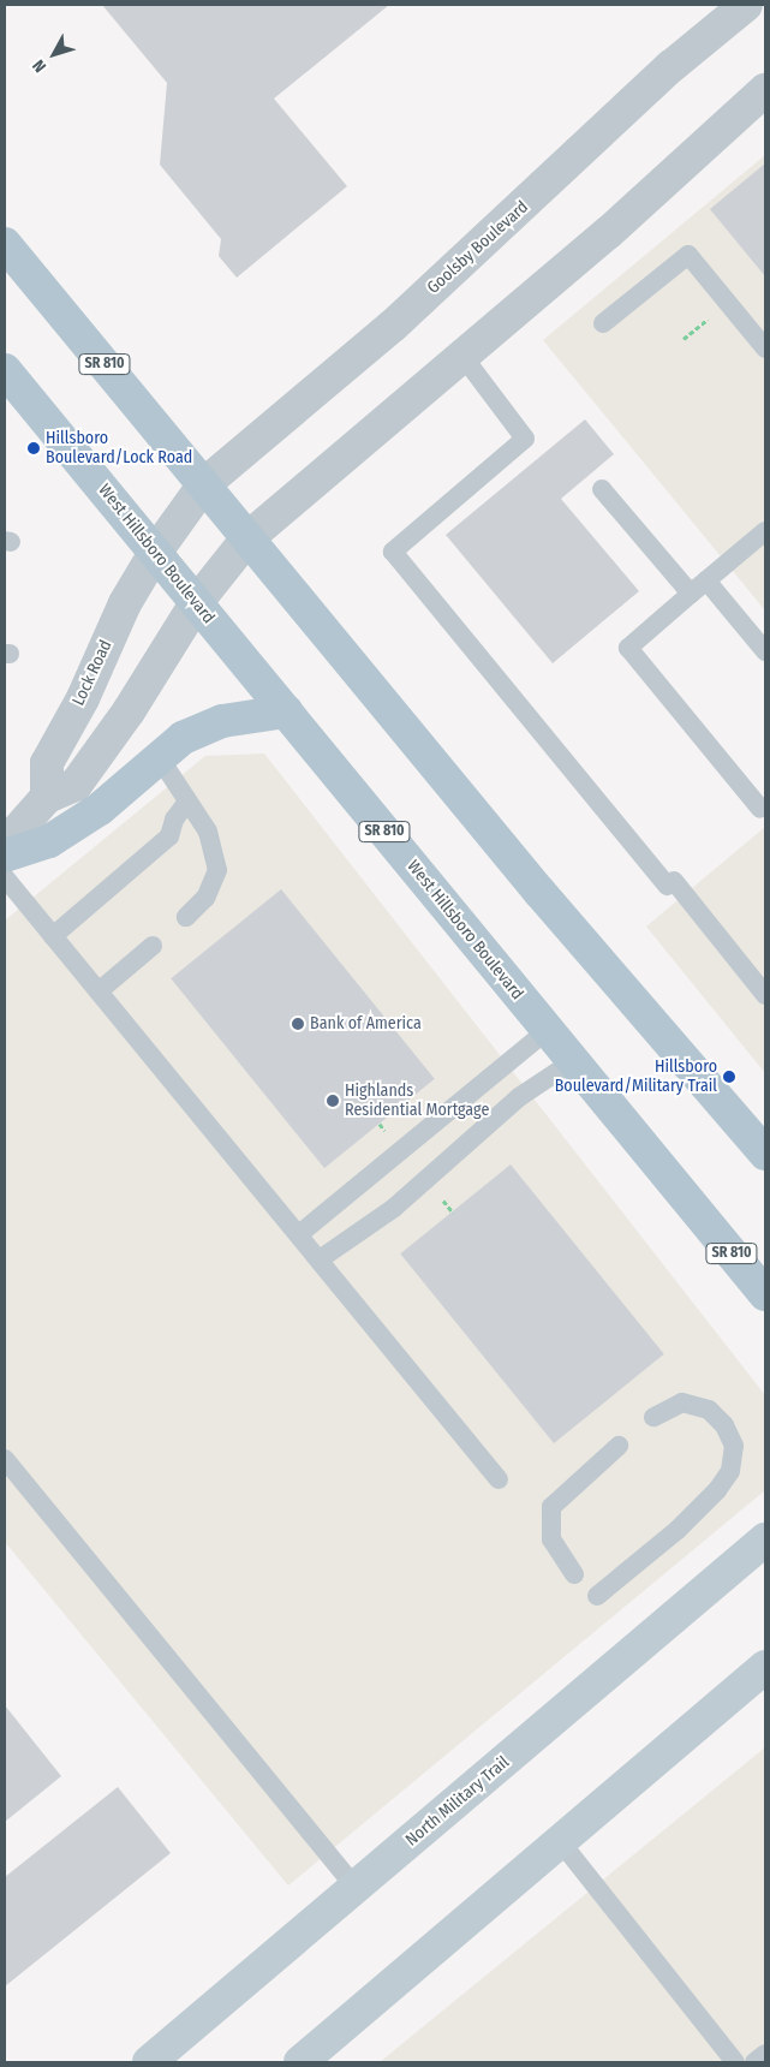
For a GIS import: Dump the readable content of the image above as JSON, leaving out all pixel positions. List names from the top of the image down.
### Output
{
  "streets": {
    "main road": ["SR 810", "West Hillsboro Boulevard"],
    "street": ["Goolsby Boulevard", "Lock Road", "North Military Trail"]
  },
  "crossings": [
    ["Goolsby Boulevard", "SR 810"],
    ["Goolsby Boulevard", "West Hillsboro Boulevard"],
    ["Goolsby Boulevard", "Lock Road"],
    ["West Hillsboro Boulevard", "Lock Road"]
  ],
  "places": [
    "Hillsboro Boulevard/Lock Road",
    "Bank of America",
    "Hillsboro Boulevard/Military Trail",
    "Highlands Residential Mortgage"
  ],
  "north": "bottom left"
}
